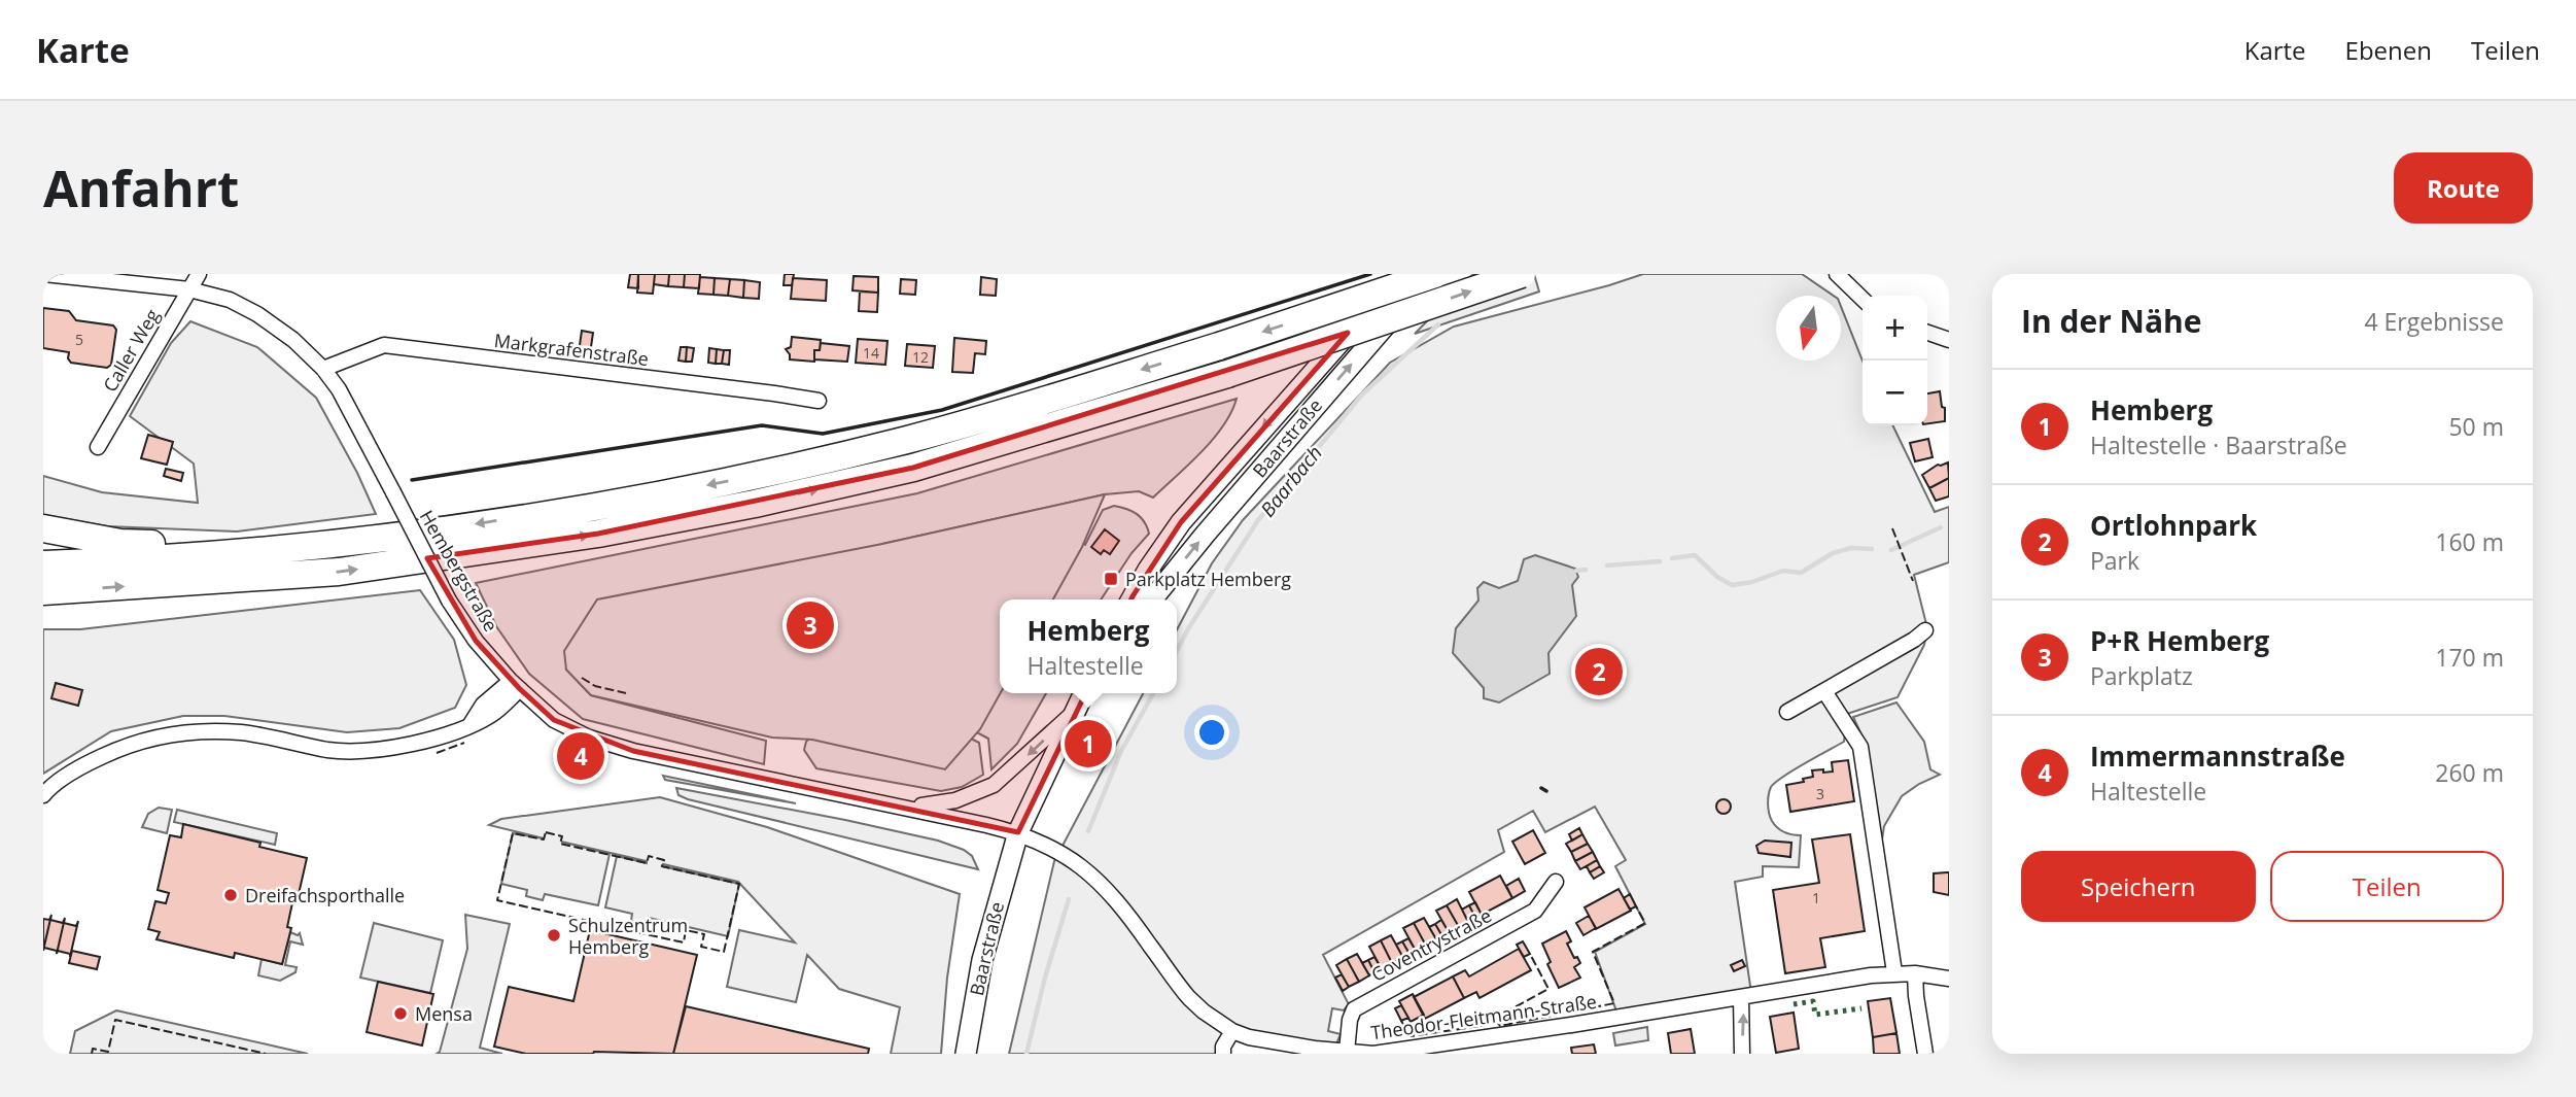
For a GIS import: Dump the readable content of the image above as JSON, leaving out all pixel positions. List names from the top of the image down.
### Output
{
  "streets": {
    "main road": ["Baarstraße"],
    "street": [
      "Markgrafenstraße",
      "Caller Weg",
      "Hembergstraße",
      "Coventrystraße",
      "Theodor-Fleitmann-Straße"
    ]
  },
  "crossings": [
    ["Markgrafenstraße", "Hembergstraße"],
    ["Caller Weg", "Hembergstraße"],
    ["Baarstraße", "Hembergstraße"],
    ["Baarstraße", "Theodor-Fleitmann-Straße"],
    ["Hembergstraße", "Theodor-Fleitmann-Straße"],
    ["Coventrystraße", "Theodor-Fleitmann-Straße"]
  ],
  "water": ["Baarbach"],
  "places": {
    "transit": ["Parkplatz Hemberg"],
    "other": ["Dreifachsporthalle", "Schulzentrum Hemberg", "Mensa"]
  },
  "house_numbers": [
    "5",
    "14",
    "12",
    "3",
    "1"
  ],
  "north": "bottom",
  "page": {
    "header": "Karte",
    "nav": ["Karte", "Ebenen", "Teilen"],
    "buttons": [
      "Route",
      ["Speichern", "Teilen"]
    ],
    "title": "Anfahrt",
    "heading": ["In der Nähe", "4 Ergebnisse"],
    "map_buttons": ["+", "−"],
    "list": [
      {
        "mark": "1",
        "name": "Hemberg",
        "note": "Haltestelle · Baarstraße",
        "value": "50 m"
      },
      {
        "mark": "2",
        "name": "Ortlohnpark",
        "note": "Park",
        "value": "160 m"
      },
      {
        "mark": "3",
        "name": "P+R Hemberg",
        "note": "Parkplatz",
        "value": "170 m"
      },
      {
        "mark": "4",
        "name": "Immermannstraße",
        "note": "Haltestelle",
        "value": "260 m"
      }
    ],
    "pins": [
      "3",
      "2",
      "1",
      "4"
    ],
    "popup": ["Hemberg", "Haltestelle"]
  }
}
